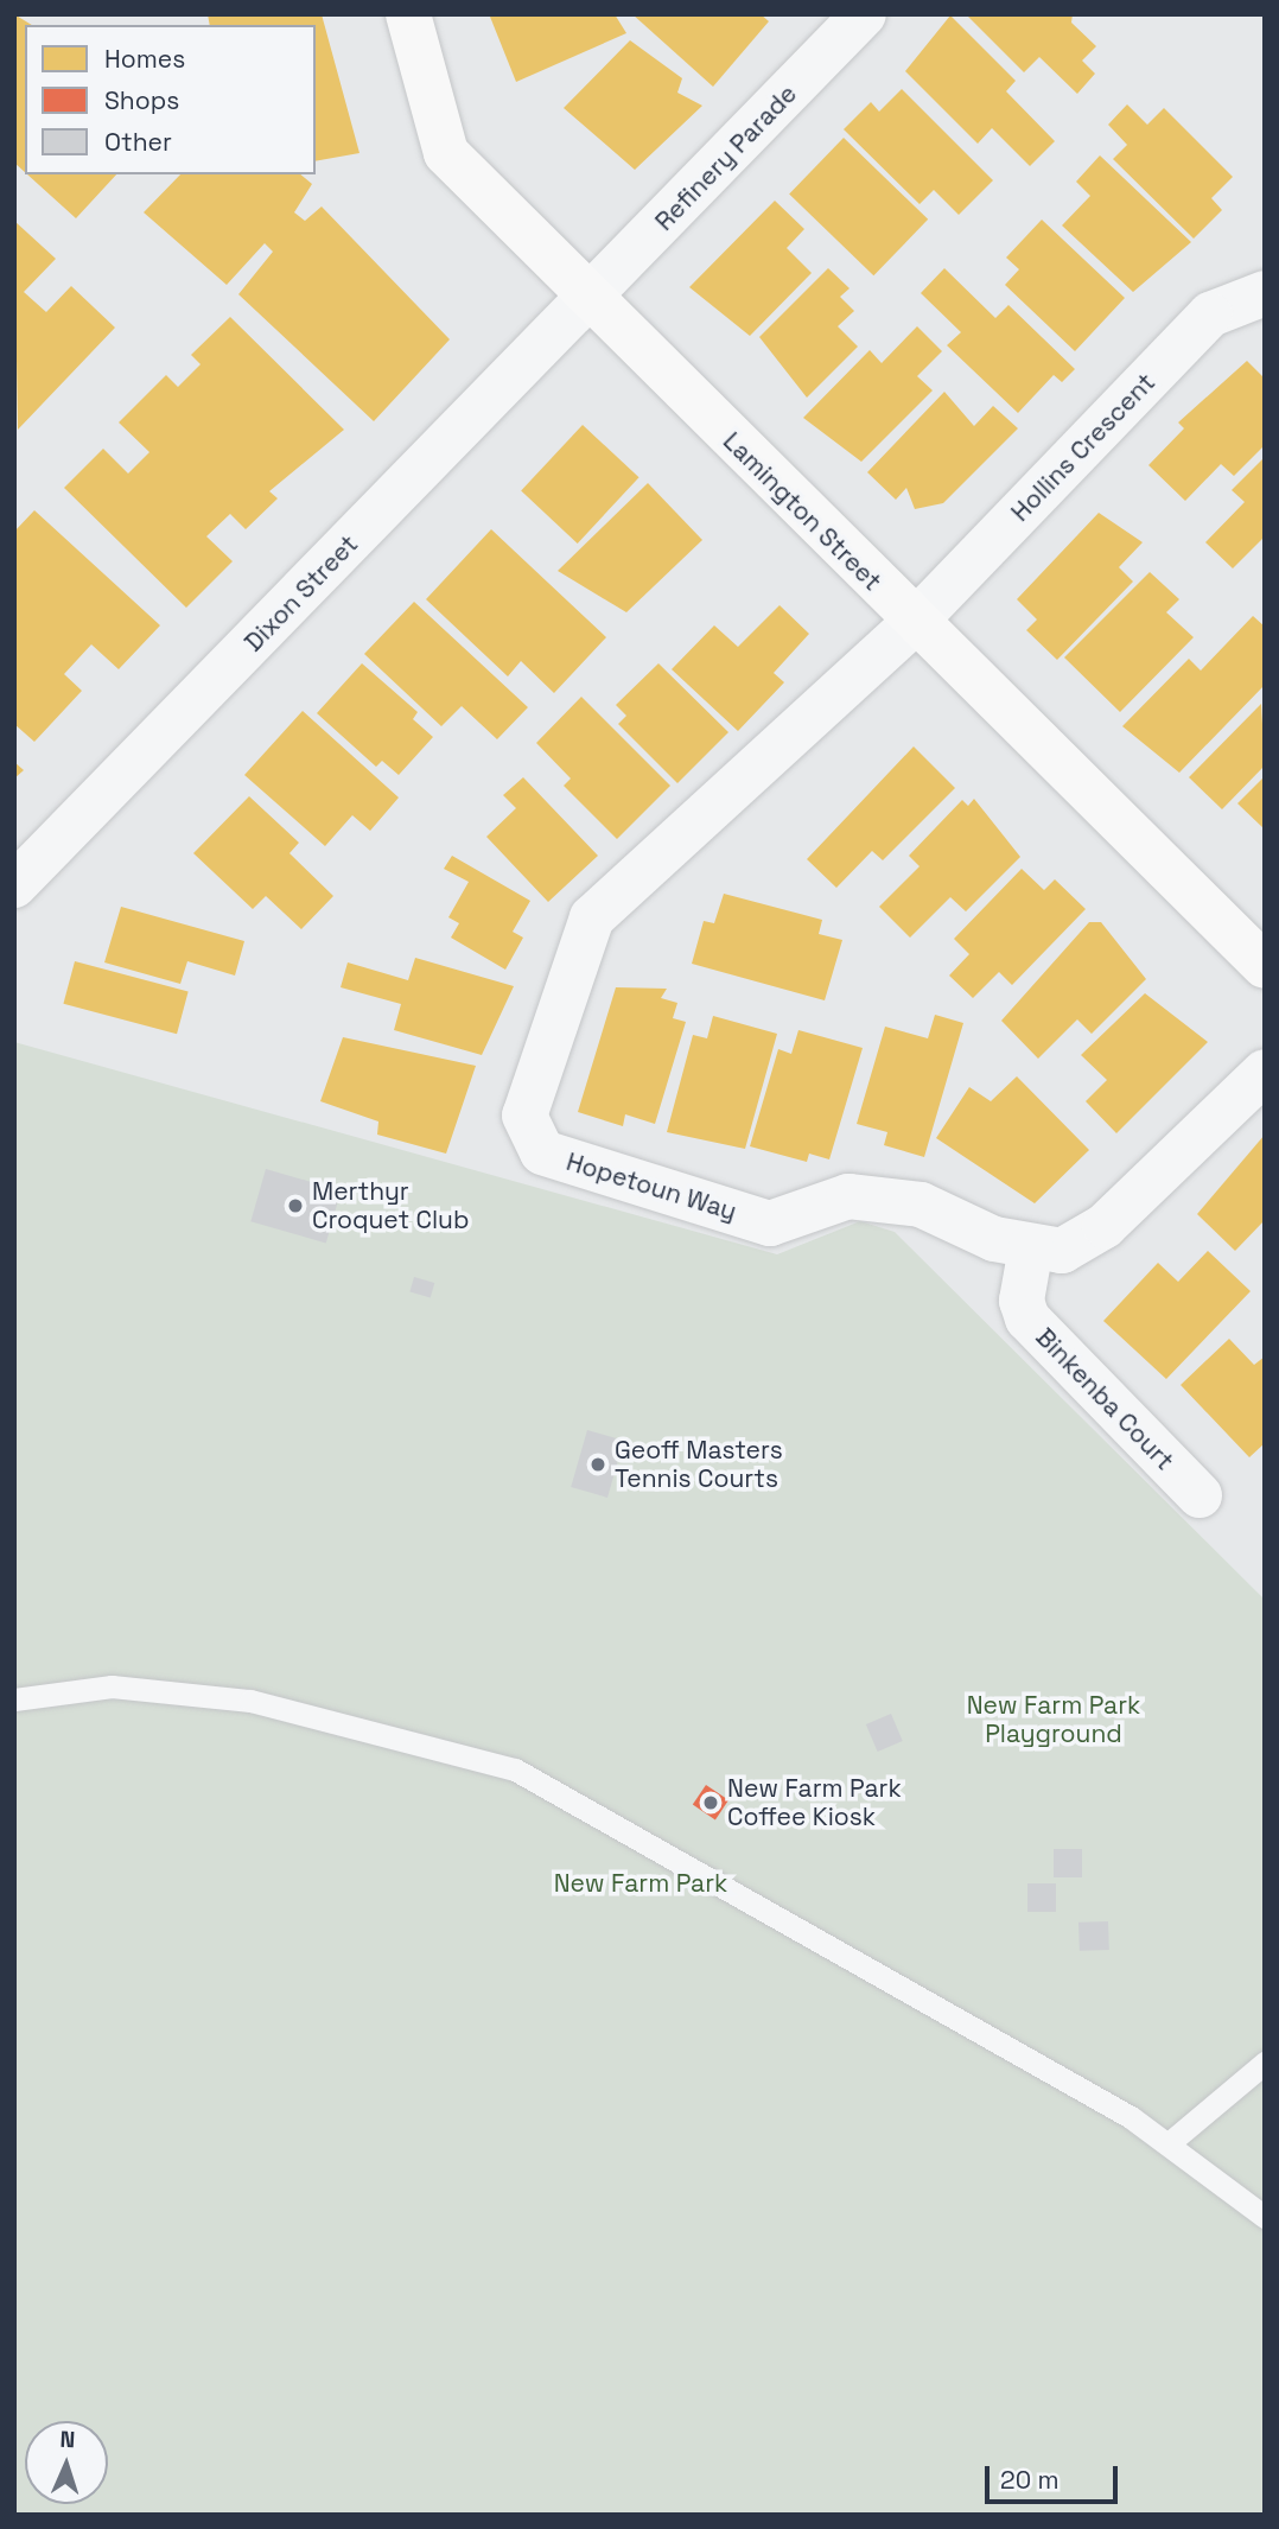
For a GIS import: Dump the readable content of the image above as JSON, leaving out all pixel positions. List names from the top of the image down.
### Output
{
  "streets": {
    "street": [
      "Refinery Parade",
      "Hollins Crescent",
      "Lamington Street",
      "Dixon Street",
      "Hopetoun Way",
      "Binkenba Court"
    ]
  },
  "crossings": [
    ["Refinery Parade", "Lamington Street"],
    ["Refinery Parade", "Dixon Street"],
    ["Hollins Crescent", "Lamington Street"],
    ["Hollins Crescent", "Hopetoun Way"],
    ["Lamington Street", "Dixon Street"],
    ["Lamington Street", "Hopetoun Way"],
    ["Hopetoun Way", "Binkenba Court"]
  ],
  "parks": ["New Farm Park Playground", "New Farm Park"],
  "places": ["Merthyr Croquet Club", "Geoff Masters Tennis Courts", "New Farm Park Coffee Kiosk"],
  "legend": ["Homes", "Shops", "Other"],
  "scale_bar": "20 m",
  "north": "top"
}
